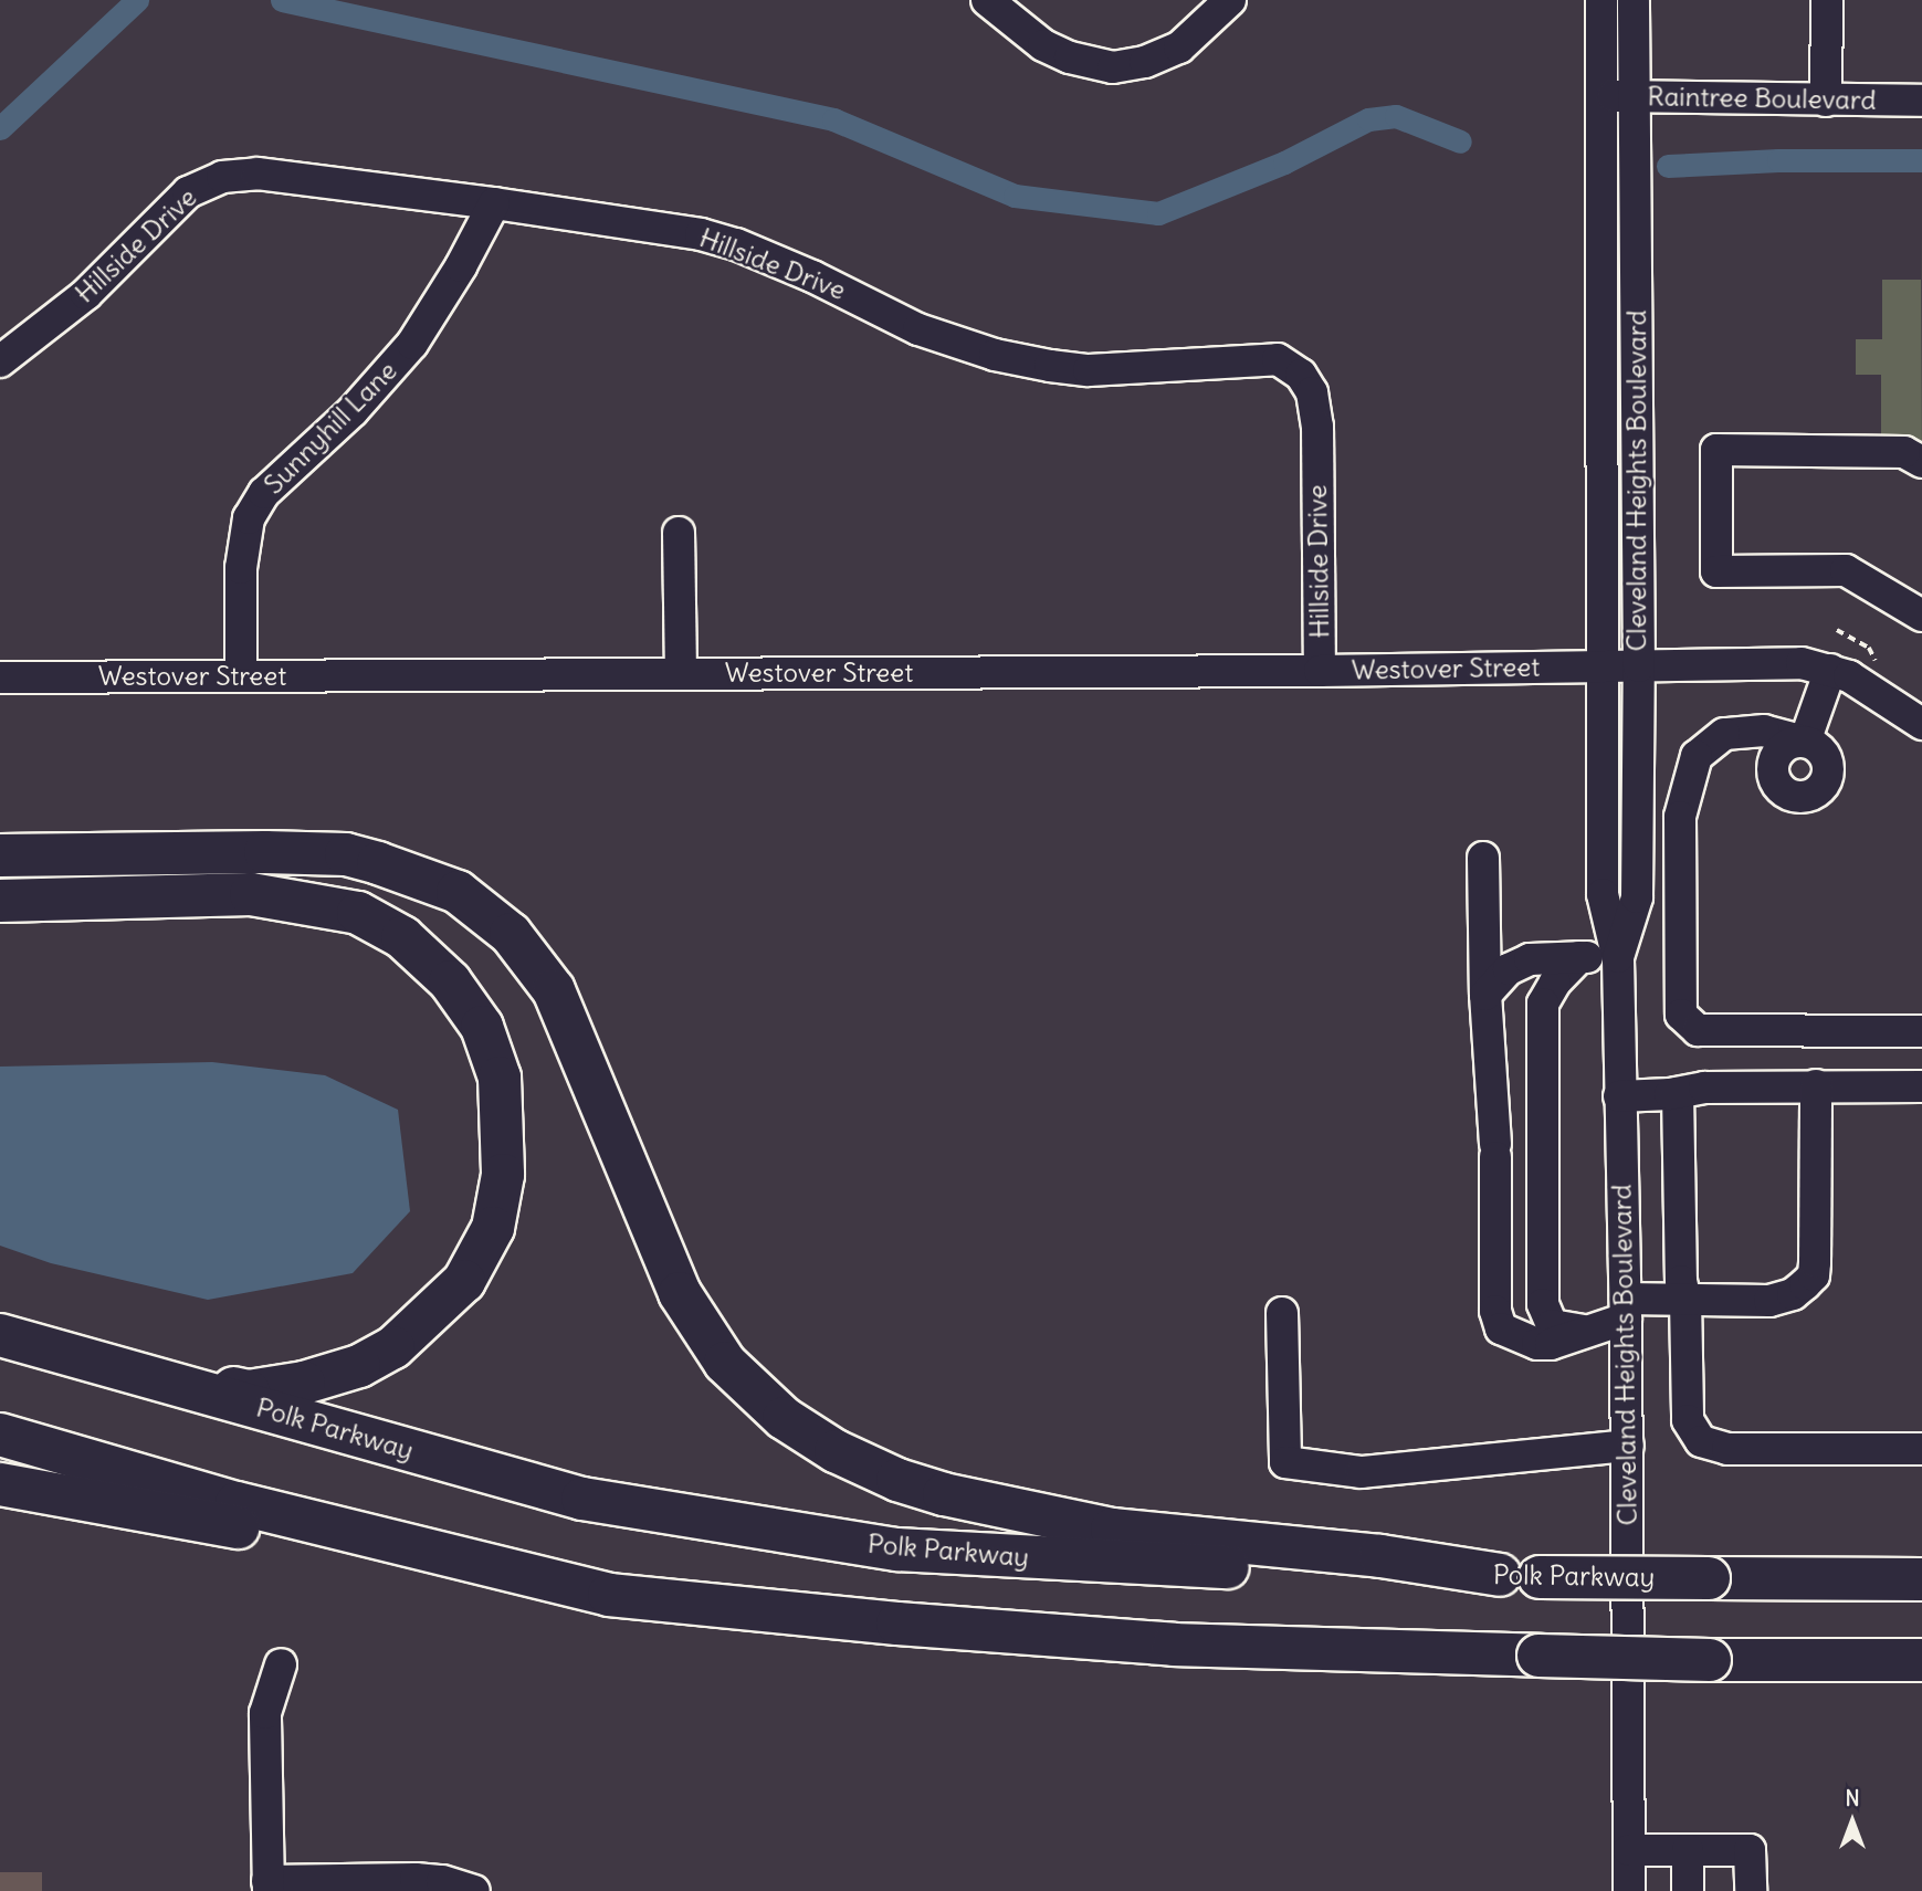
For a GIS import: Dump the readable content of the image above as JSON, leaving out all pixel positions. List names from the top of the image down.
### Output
{
  "streets": {
    "highway": ["Polk Parkway"],
    "street": [
      "Raintree Boulevard",
      "Hillside Drive",
      "Sunnyhill Lane",
      "Cleveland Heights Boulevard",
      "Westover Street"
    ]
  },
  "crossings": [
    ["Raintree Boulevard", "Cleveland Heights Boulevard"],
    ["Hillside Drive", "Sunnyhill Lane"],
    ["Hillside Drive", "Westover Street"],
    ["Sunnyhill Lane", "Westover Street"],
    ["Cleveland Heights Boulevard", "Westover Street"]
  ],
  "north": "top"
}
